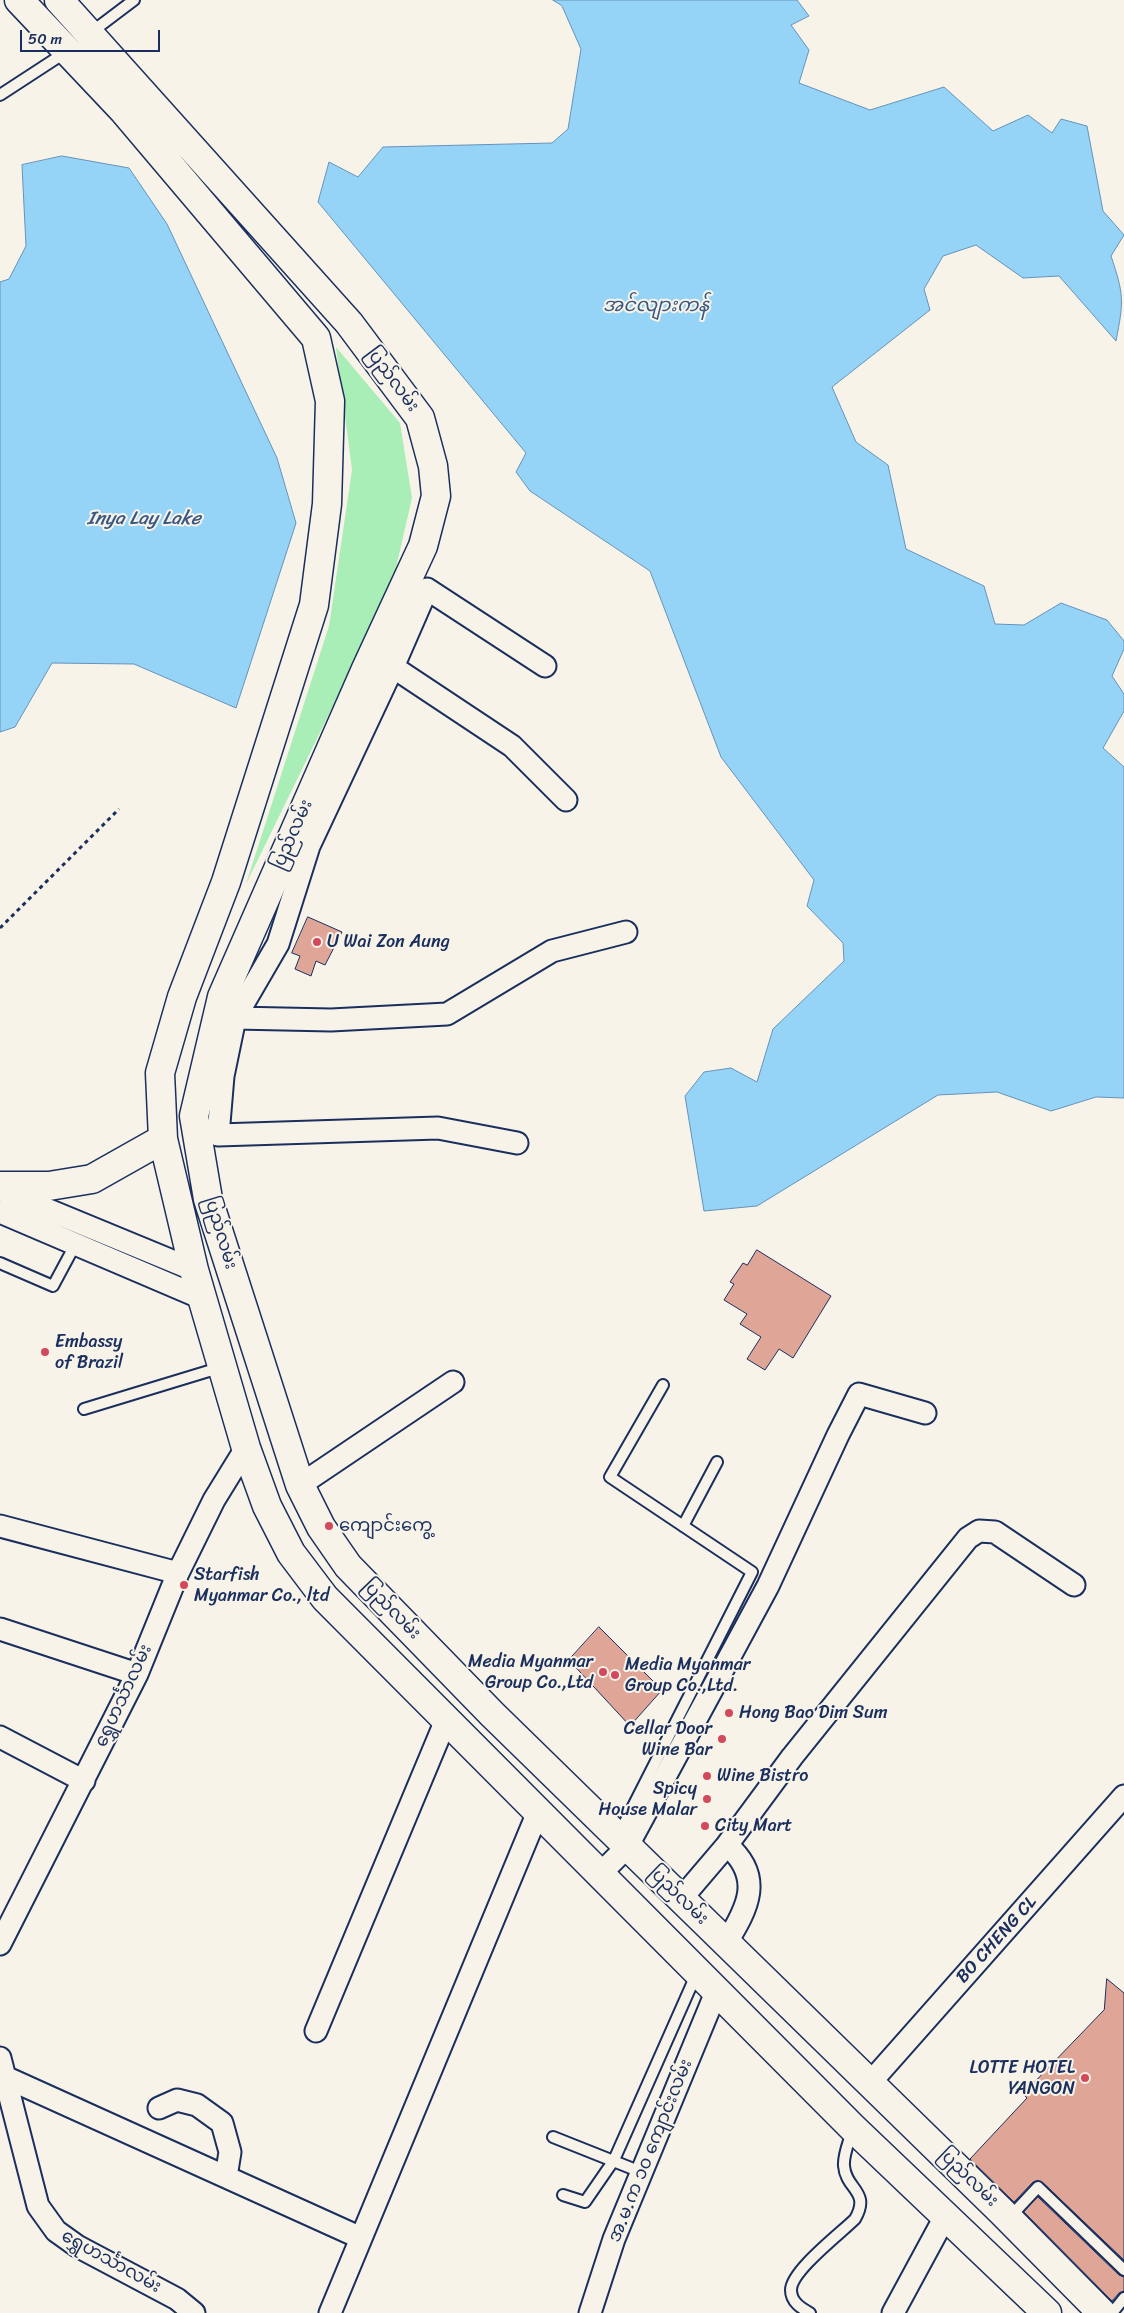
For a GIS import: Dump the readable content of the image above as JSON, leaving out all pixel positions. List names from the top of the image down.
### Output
{
  "streets": {
    "highway": ["ပြည်လမ်း"],
    "street": ["ရွှေဟင်္သာလမ်း", "BO CHENG CL", "အ.မ.က ၁၀ ကျောင်းလမ်း"]
  },
  "crossings": [
    ["ပြည်လမ်း", "ရွှေဟင်္သာလမ်း"],
    ["ပြည်လမ်း", "BO CHENG CL"],
    ["ပြည်လမ်း", "အ.မ.က ၁၀ ကျောင်းလမ်း"]
  ],
  "water": ["အင်လျားကန်", "Inya Lay Lake"],
  "places": [
    "U Wai Zon Aung",
    "Embassy of Brazil",
    "ကျောင်းကွေ့",
    "Starfish Myanmar Co., ltd",
    "Media Myanmar Group Co.,Ltd",
    "Media Myanmar Group Co.,Ltd.",
    "Hong Bao Dim Sum",
    "Cellar Door Wine Bar",
    "Wine Bistro",
    "Spicy House Malar",
    "City Mart",
    "LOTTE HOTEL YANGON"
  ],
  "scale_bar": "50 m"
}
